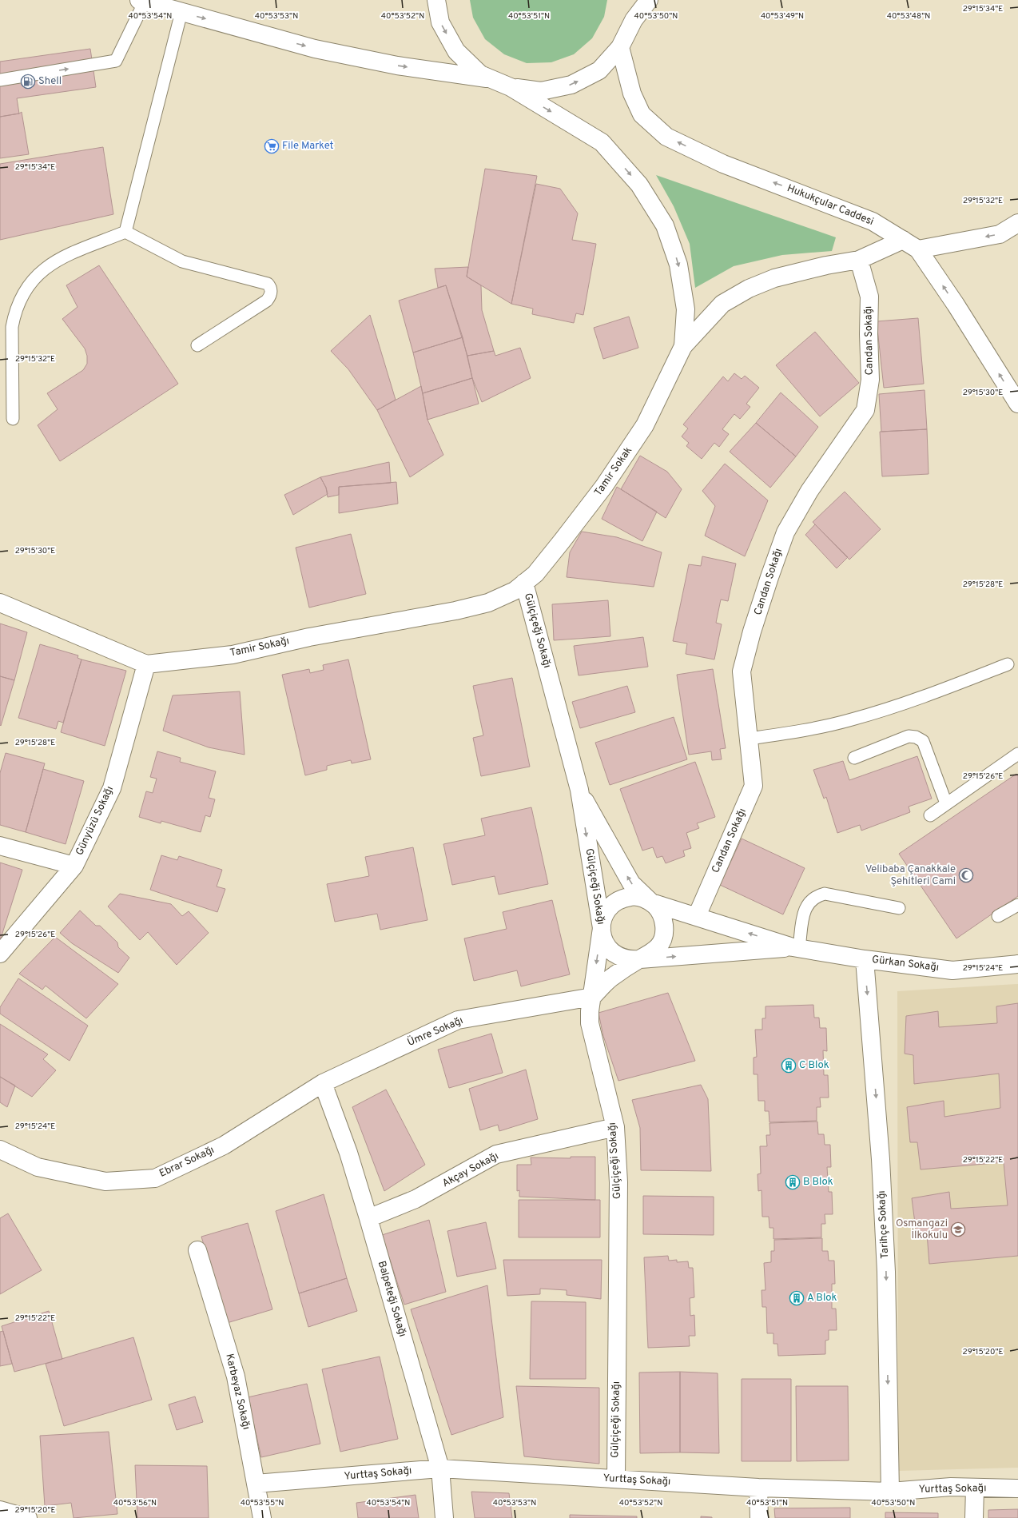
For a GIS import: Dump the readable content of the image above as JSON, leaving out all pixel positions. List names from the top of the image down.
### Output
{
  "streets": {
    "street": [
      "Hukukçular Caddesi",
      "Candan Sokağı",
      "Tamir Sokak",
      "Gülçiçeği Sokağı",
      "Tamir Sokağı",
      "Günyüzü Sokağı",
      "Gürkan Sokağı",
      "Ümre Sokağı",
      "Ebrar Sokağı",
      "Akçay Sokağı",
      "Tarihçe Sokağı",
      "Balpeteği Sokağı",
      "Karbeyaz Sokağı",
      "Yurttaş Sokağı"
    ]
  },
  "crossings": [
    ["Candan Sokağı", "Gürkan Sokağı"],
    ["Tamir Sokak", "Gülçiçeği Sokağı"],
    ["Tamir Sokak", "Tamir Sokağı"],
    ["Gülçiçeği Sokağı", "Tamir Sokağı"],
    ["Gülçiçeği Sokağı", "Gürkan Sokağı"],
    ["Gülçiçeği Sokağı", "Ümre Sokağı"],
    ["Gülçiçeği Sokağı", "Akçay Sokağı"],
    ["Gülçiçeği Sokağı", "Yurttaş Sokağı"],
    ["Tamir Sokağı", "Günyüzü Sokağı"],
    ["Gürkan Sokağı", "Tarihçe Sokağı"],
    ["Ümre Sokağı", "Ebrar Sokağı"],
    ["Ümre Sokağı", "Balpeteği Sokağı"],
    ["Ebrar Sokağı", "Balpeteği Sokağı"],
    ["Akçay Sokağı", "Balpeteği Sokağı"],
    ["Tarihçe Sokağı", "Yurttaş Sokağı"],
    ["Balpeteği Sokağı", "Yurttaş Sokağı"],
    ["Karbeyaz Sokağı", "Yurttaş Sokağı"]
  ],
  "one_way": ["Tarihçe Sokağı"],
  "places": {
    "fuel station": ["Shell"],
    "supermarket": ["File Market"],
    "mosque": ["Velibaba Çanakkale Şehitleri Cami"],
    "building": ["C Blok", "B Blok", "A Blok"],
    "school or university": ["Osmangazi İlkokulu"]
  },
  "coordinates": [
    "29°15'34\"E",
    "40°53'51\"N",
    "40°53'50\"N",
    "40°53'48\"N",
    "40°53'54\"N",
    "40°53'53\"N",
    "40°53'52\"N",
    "40°53'49\"N",
    "29°15'32\"E",
    "29°15'30\"E",
    "29°15'28\"E",
    "29°15'26\"E",
    "29°15'24\"E",
    "29°15'22\"E",
    "29°15'20\"E",
    "40°53'56\"N",
    "40°53'55\"N"
  ]
}
